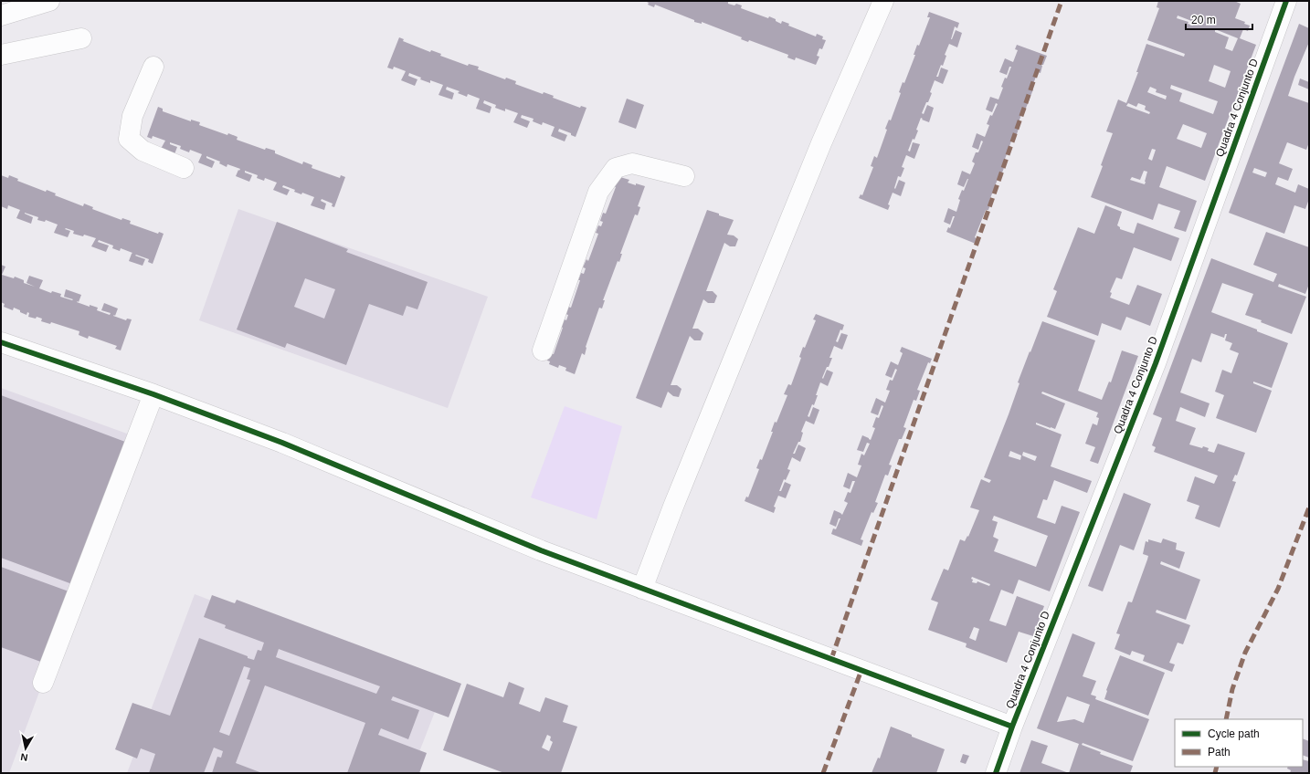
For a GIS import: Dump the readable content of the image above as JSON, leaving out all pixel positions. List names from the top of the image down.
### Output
{
  "streets": {
    "street": ["Quadra 4 Conjunto D"]
  },
  "legend": ["Cycle path", "Path"],
  "scale_bar": "20 m",
  "north": "bottom"
}
